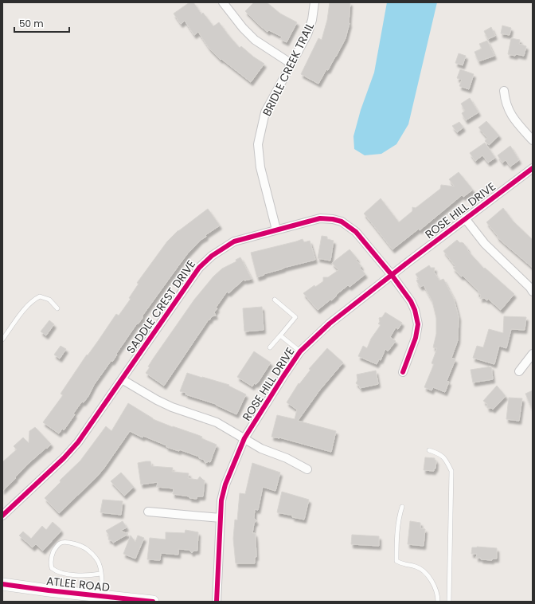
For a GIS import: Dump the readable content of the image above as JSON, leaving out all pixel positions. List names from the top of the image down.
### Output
{
  "streets": {
    "main road": ["ATLEE ROAD"],
    "street": ["BRIDLE CREEK TRAIL", "ROSE HILL DRIVE", "SADDLE CREST DRIVE"]
  },
  "crossings": [
    ["BRIDLE CREEK TRAIL", "SADDLE CREST DRIVE"],
    ["ROSE HILL DRIVE", "SADDLE CREST DRIVE"]
  ],
  "scale_bar": "50 m"
}
